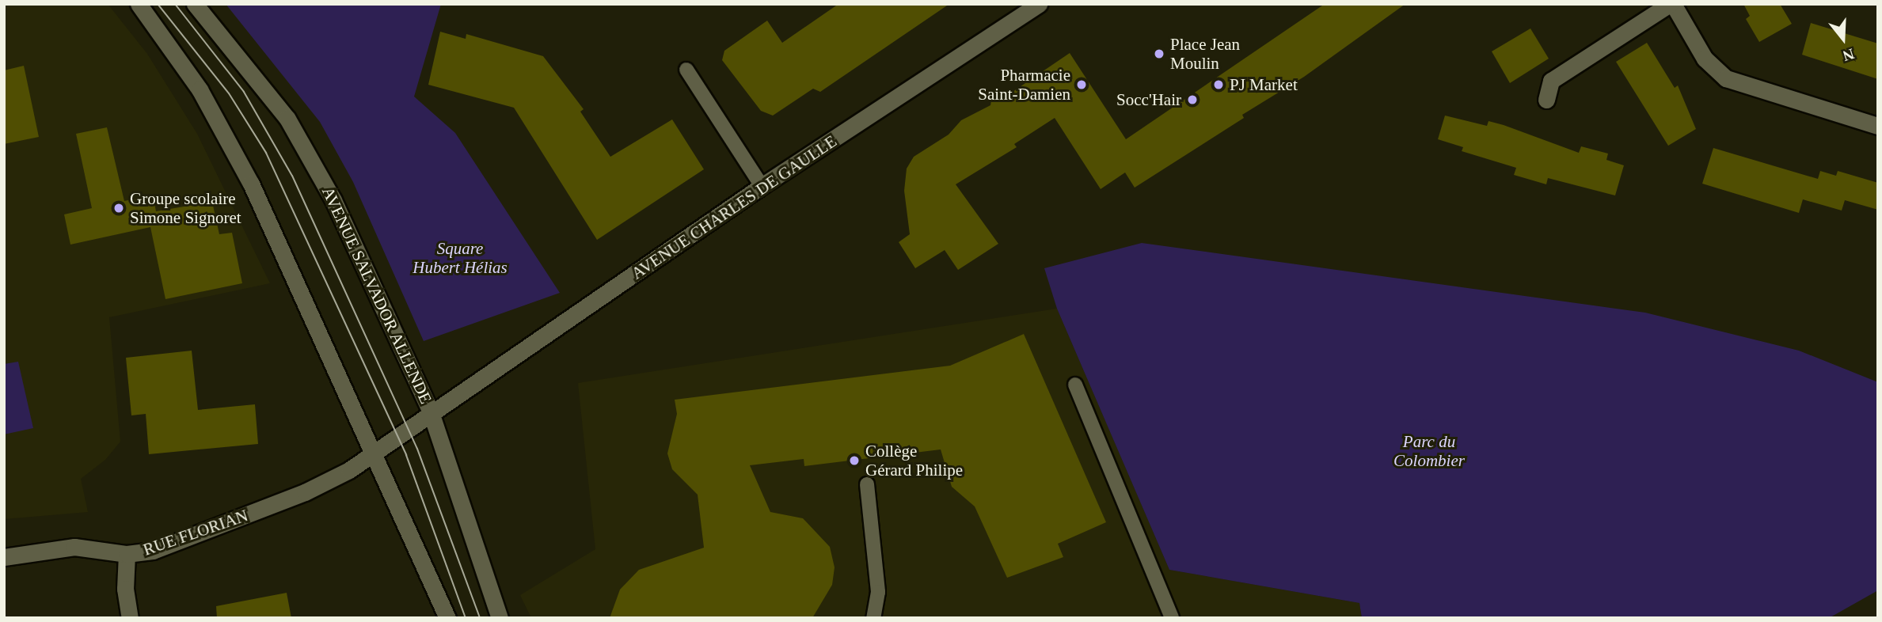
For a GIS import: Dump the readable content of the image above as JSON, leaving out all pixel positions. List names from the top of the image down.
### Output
{
  "streets": {
    "street": ["AVENUE CHARLES DE GAULLE", "AVENUE SALVADOR ALLENDE", "RUE FLORIAN"]
  },
  "crossings": [
    ["AVENUE CHARLES DE GAULLE", "AVENUE SALVADOR ALLENDE"],
    ["AVENUE CHARLES DE GAULLE", "RUE FLORIAN"]
  ],
  "parks": ["Square Hubert Hélias", "Parc du Colombier"],
  "places": [
    "Place Jean Moulin",
    "Pharmacie Saint-Damien",
    "PJ Market",
    "Socc'Hair",
    "Groupe scolaire Simone Signoret",
    "Collège Gérard Philipe"
  ],
  "north": "bottom"
}
